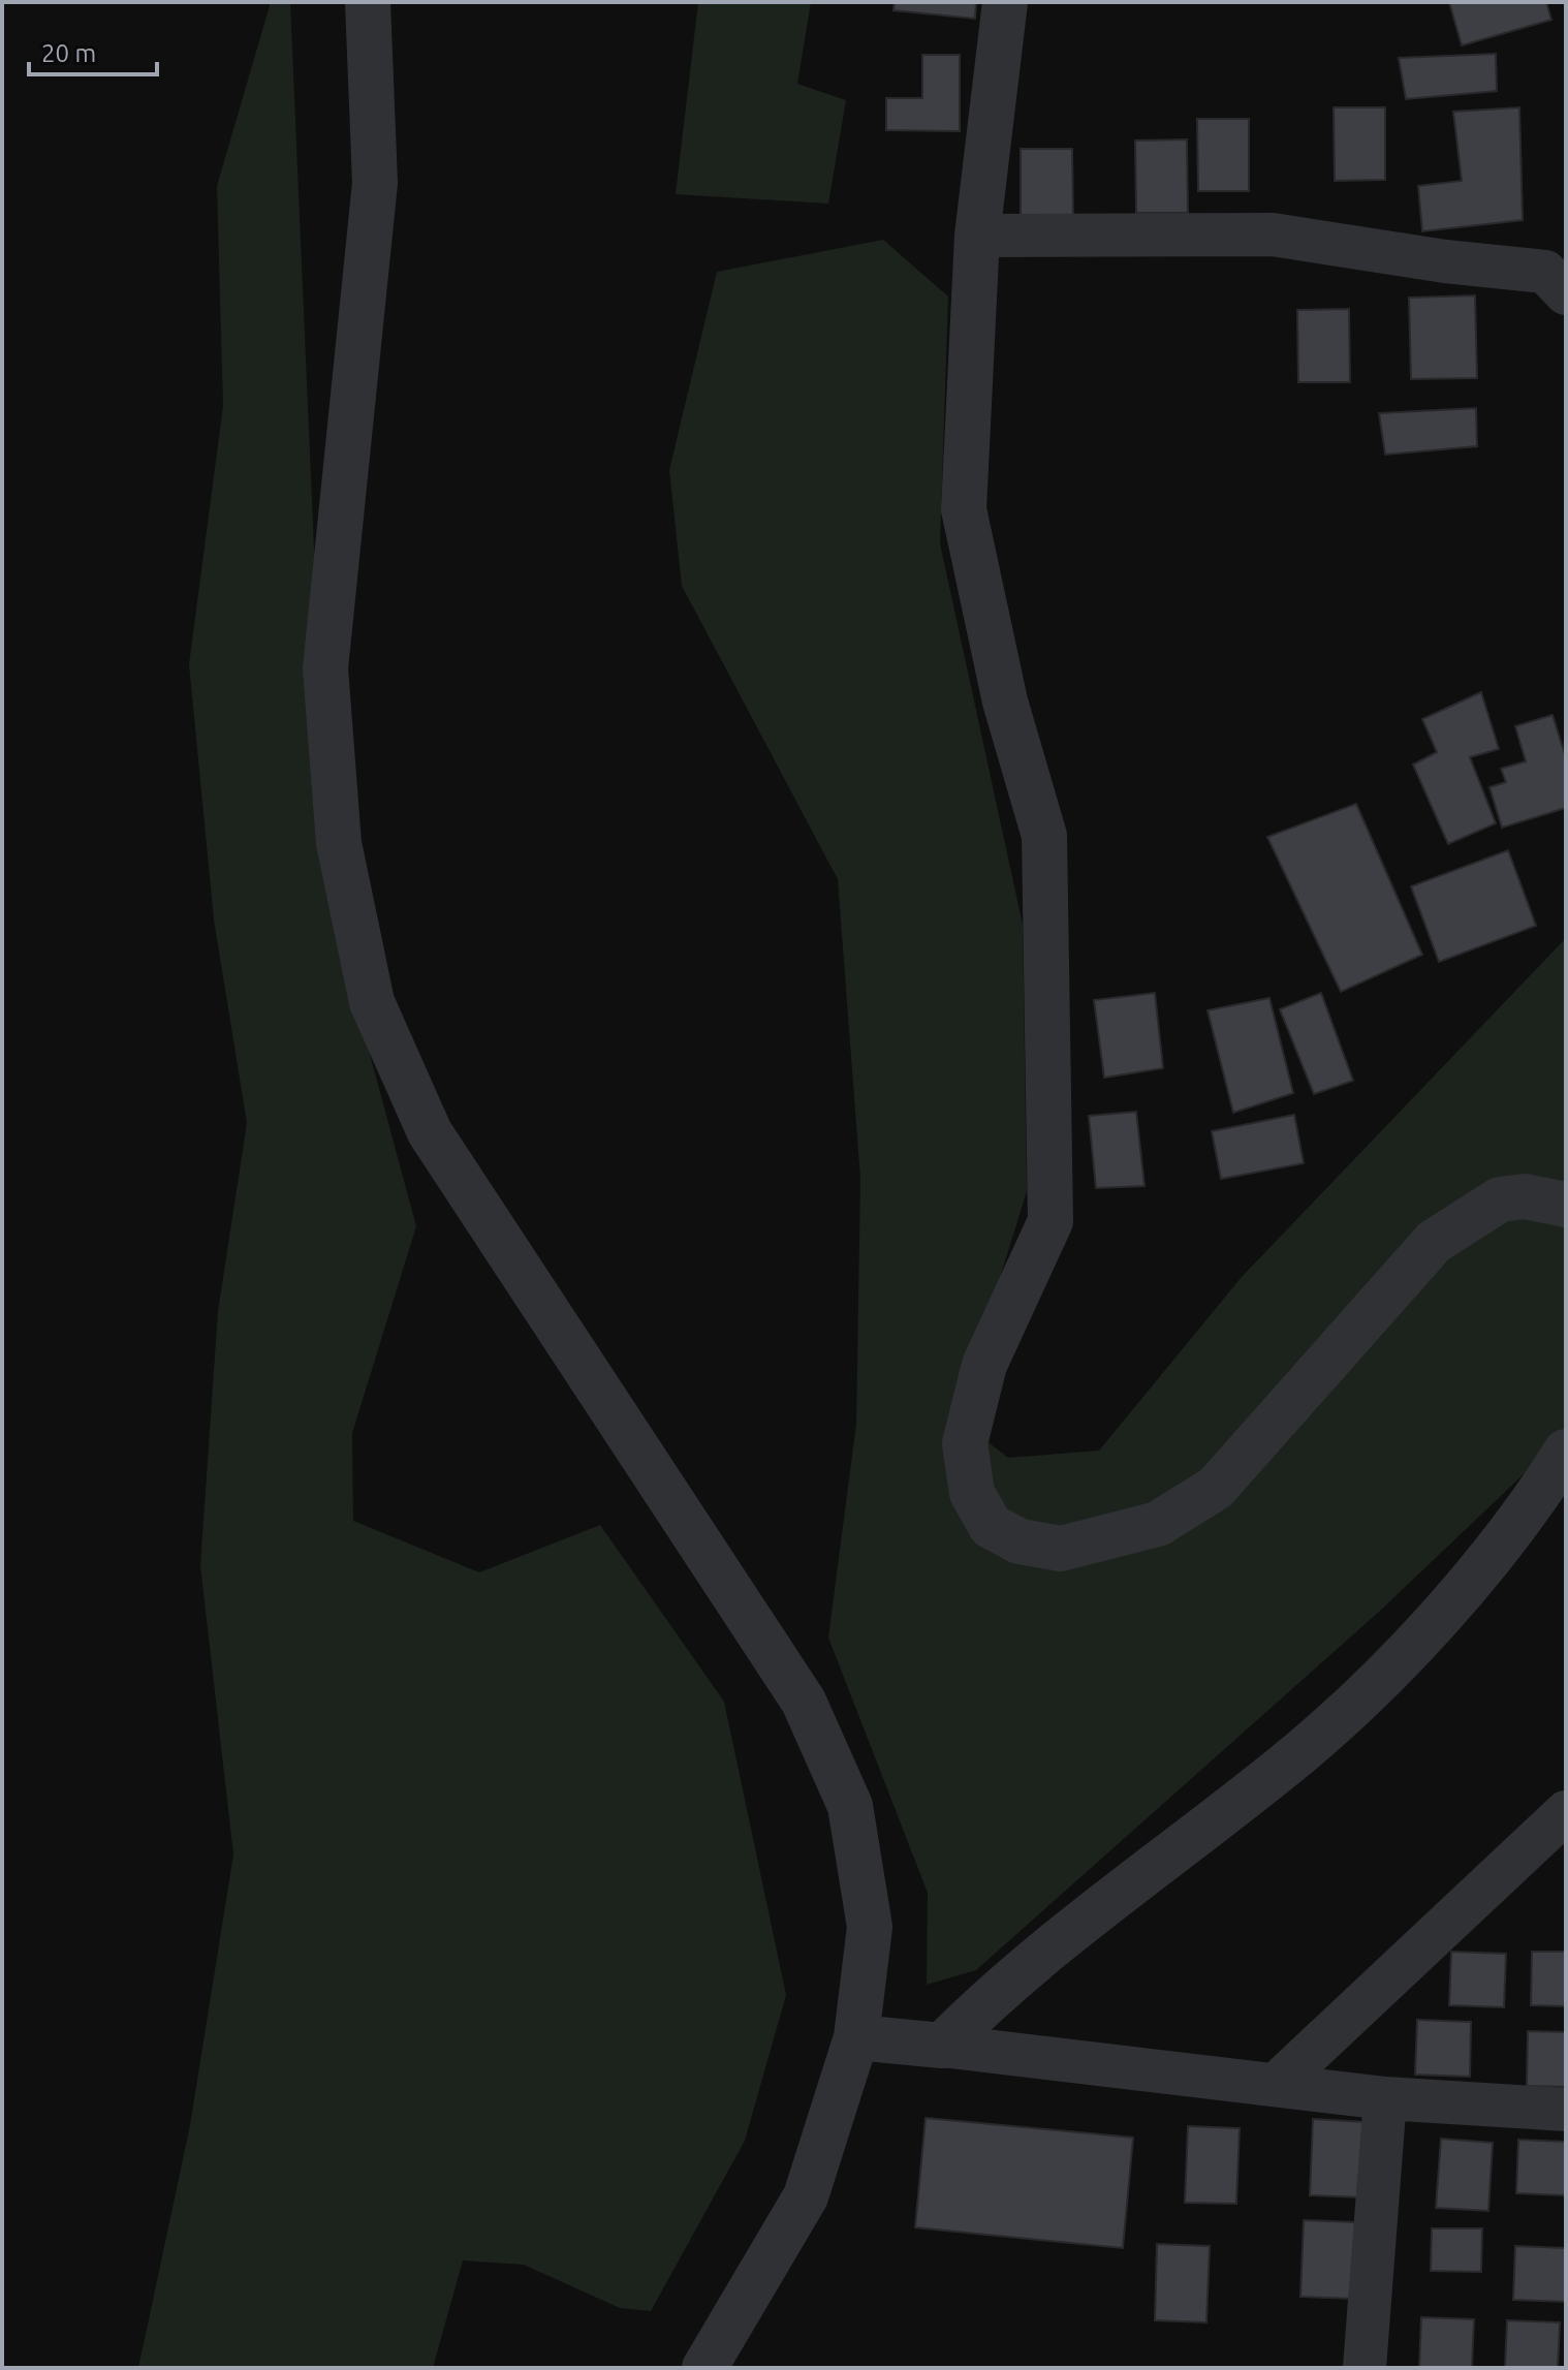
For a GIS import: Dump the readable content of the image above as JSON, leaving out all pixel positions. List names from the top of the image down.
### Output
{
  "scale_bar": "20 m"
}
